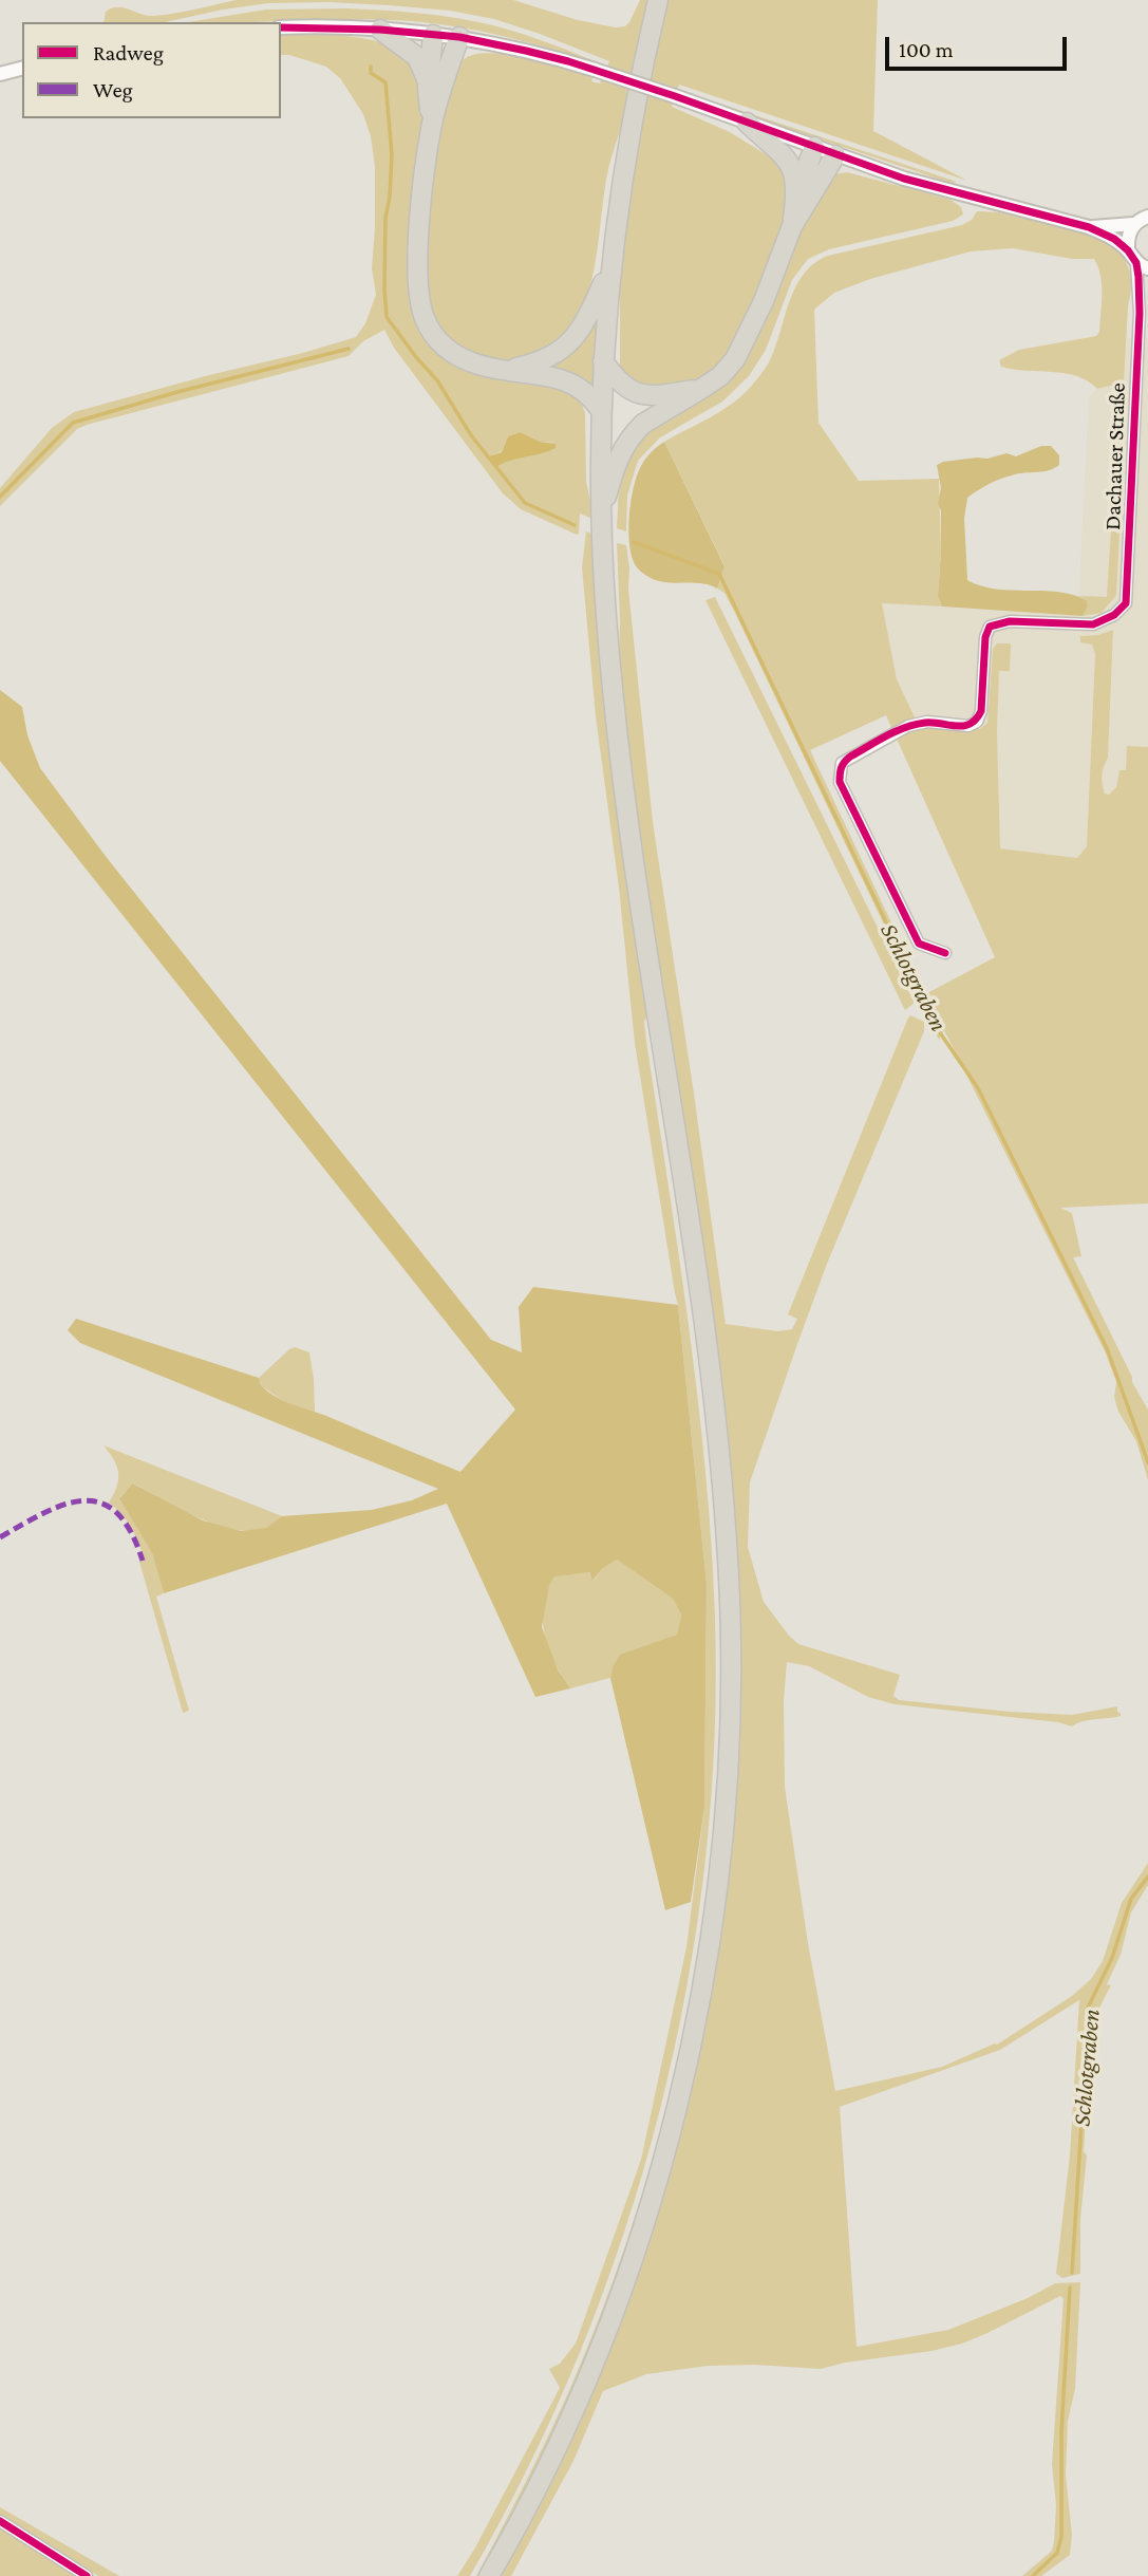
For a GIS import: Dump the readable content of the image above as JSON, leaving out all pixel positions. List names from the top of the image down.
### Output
{
  "streets": {
    "street": ["Dachauer Straße"]
  },
  "water": ["Schlotgraben"],
  "legend": ["Radweg", "Weg"],
  "scale_bar": "100 m"
}
